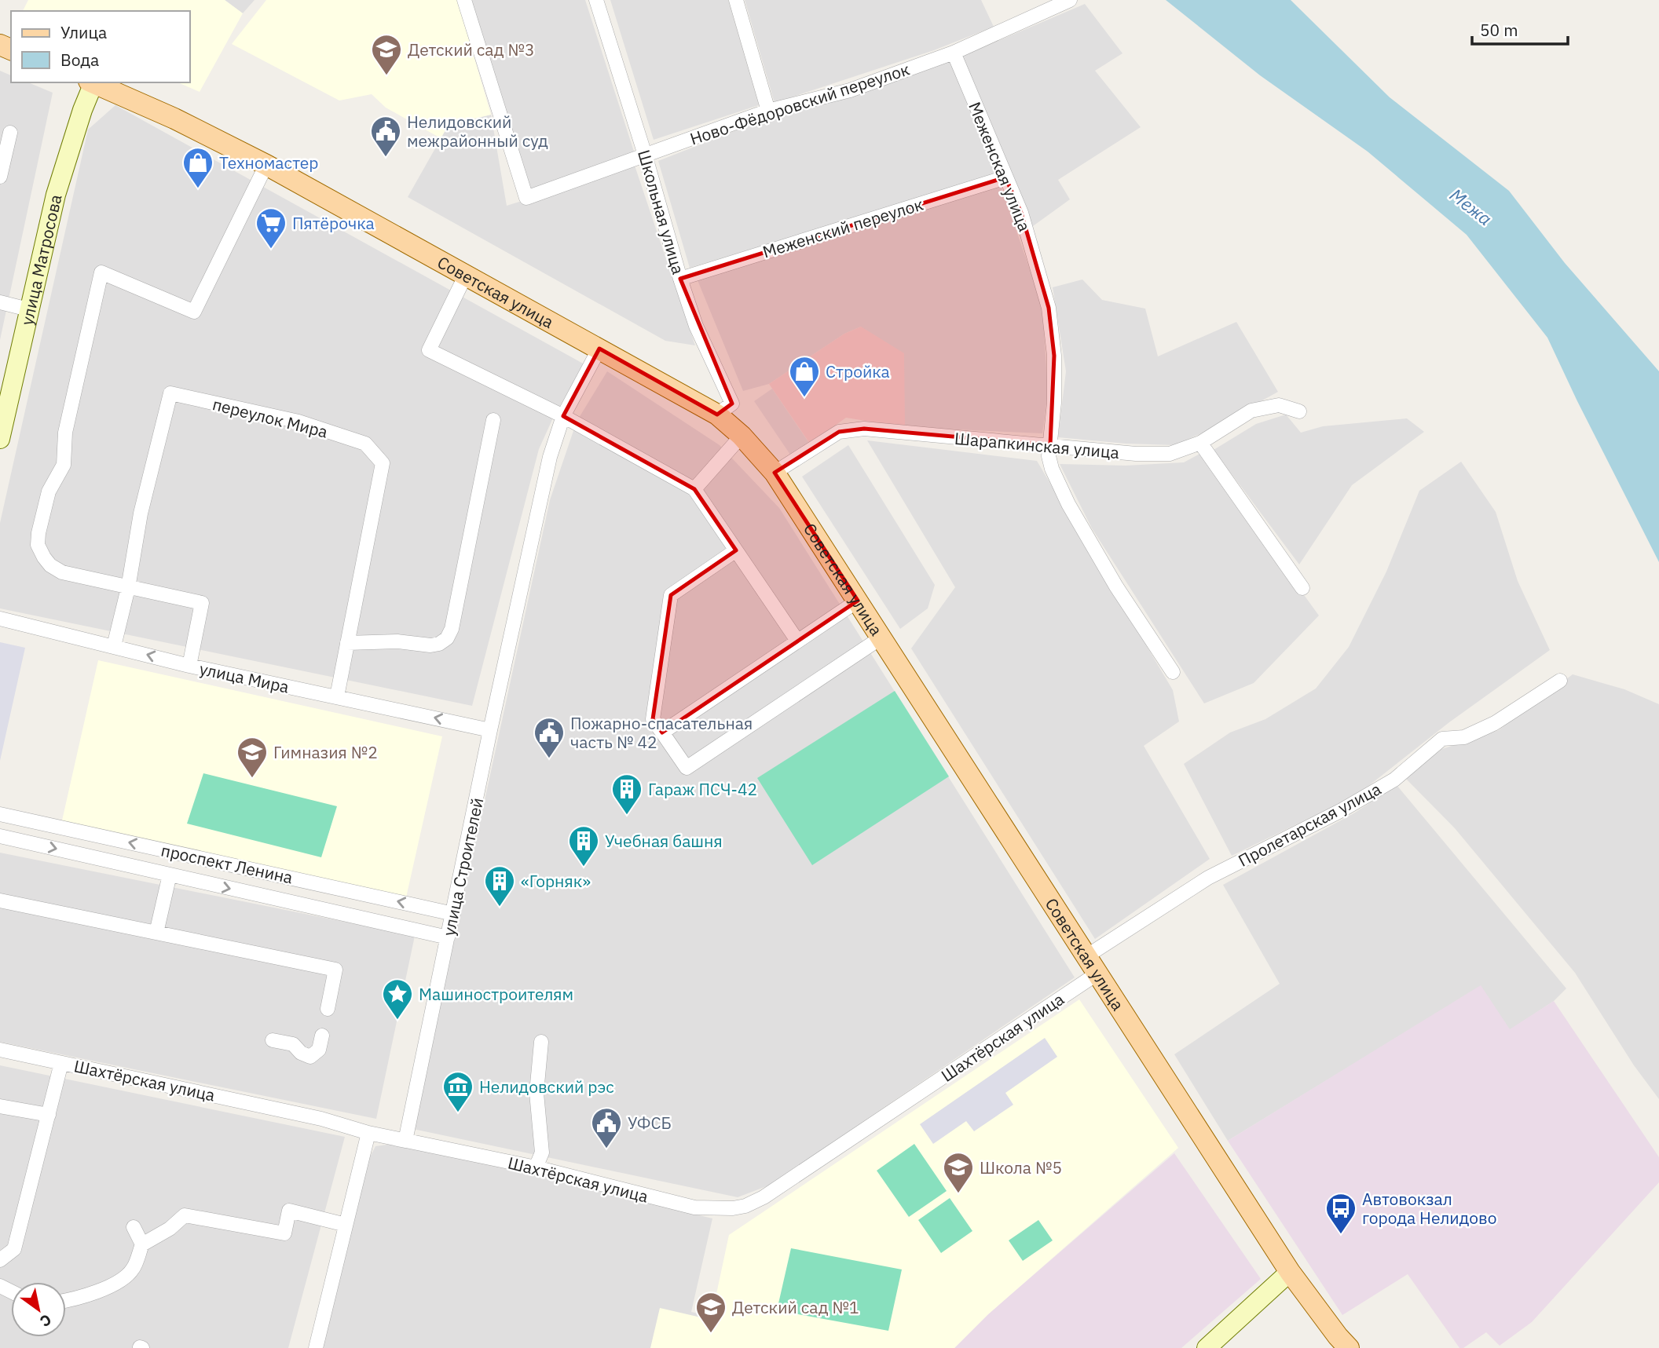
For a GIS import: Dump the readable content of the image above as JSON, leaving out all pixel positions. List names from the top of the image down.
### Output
{
  "streets": {
    "main road": ["улица Матросова", "Советская улица"],
    "street": [
      "Ново-Фёдоровский переулок",
      "Меженская улица",
      "Школьная улица",
      "Меженский переулок",
      "переулок Мира",
      "Шарапкинская улица",
      "улица Мира",
      "Пролетарская улица",
      "проспект Ленина",
      "улица Строителей",
      "Шахтёрская улица"
    ]
  },
  "crossings": [
    ["Ново-Фёдоровский переулок", "Меженская улица"],
    ["Ново-Фёдоровский переулок", "Школьная улица"],
    ["Меженская улица", "Меженский переулок"],
    ["Меженская улица", "Шарапкинская улица"],
    ["Школьная улица", "Меженский переулок"],
    ["Школьная улица", "Советская улица"],
    ["улица Матросова", "Советская улица"],
    ["Советская улица", "Шарапкинская улица"],
    ["Советская улица", "Пролетарская улица"],
    ["Советская улица", "улица Строителей"],
    ["Советская улица", "Шахтёрская улица"],
    ["переулок Мира", "улица Мира"],
    ["улица Мира", "улица Строителей"],
    ["Пролетарская улица", "Шахтёрская улица"],
    ["проспект Ленина", "улица Строителей"],
    ["улица Строителей", "Шахтёрская улица"]
  ],
  "one_way": ["улица Мира"],
  "water": ["Межа"],
  "places": {
    "school or university": [
      "Детский сад №3",
      "Гимназия №2",
      "Школа №5",
      "Детский сад №1"
    ],
    "public building": ["Нелидовский межрайонный суд", "Пожарно-спасательная часть № 42", "УФСБ"],
    "shop": ["Техномастер", "Стройка"],
    "supermarket": ["Пятёрочка"],
    "building": ["Гараж ПСЧ-42", "Учебная башня", "«Горняк»"],
    "place": ["Машиностроителям"],
    "museum": ["Нелидовский рэс"],
    "bus stop": ["Автовокзал города Нелидово"]
  },
  "legend": ["Улица", "Вода"],
  "scale_bar": "50 m",
  "north": "bottom right"
}
